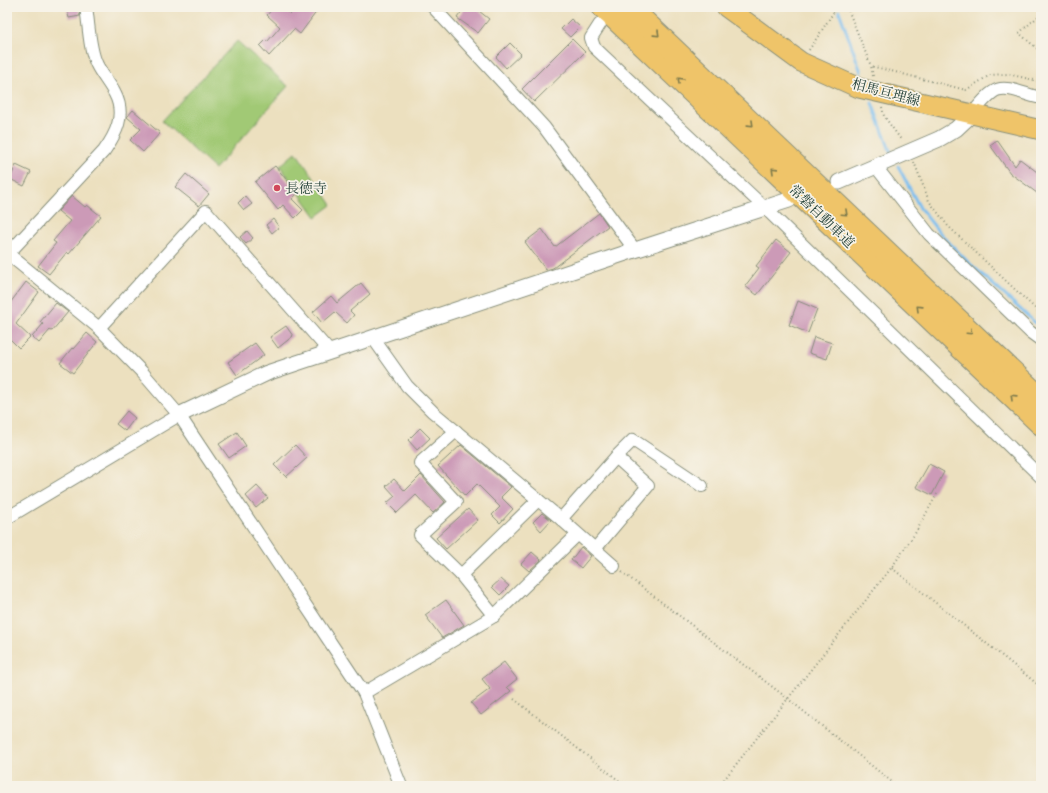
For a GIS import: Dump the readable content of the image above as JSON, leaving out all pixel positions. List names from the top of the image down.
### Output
{
  "streets": {
    "highway": ["常磐自動車道"],
    "main road": ["相馬亘理線"]
  },
  "places": ["長徳寺"]
}
